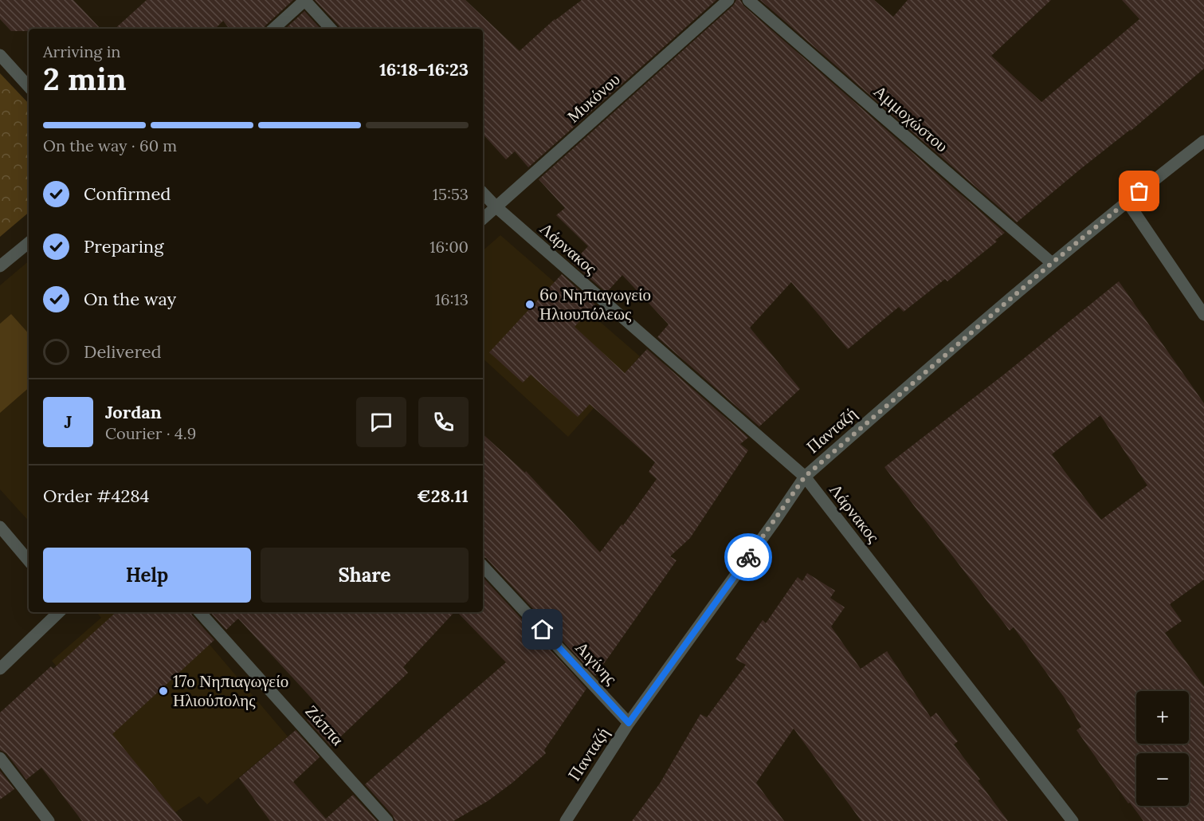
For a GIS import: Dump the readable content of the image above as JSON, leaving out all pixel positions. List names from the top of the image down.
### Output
{
  "streets": {
    "street": [
      "Μυκόνου",
      "Αμμοχώστου",
      "Λάρνακος",
      "Πανταζή",
      "Αιγίνης",
      "Ζάππα"
    ]
  },
  "crossings": [
    ["Μυκόνου", "Λάρνακος"],
    ["Αμμοχώστου", "Πανταζή"],
    ["Λάρνακος", "Πανταζή"],
    ["Πανταζή", "Αιγίνης"]
  ],
  "places": ["6ο Νηπιαγωγείο Ηλιουπόλεως", "17ο Νηπιαγωγείο Ηλιούπολης"],
  "page": {
    "heading": ["2 min", "Arriving in", "16:18–16:23"],
    "panel": [
      "Jordan",
      "Courier · 4.9",
      "Order #4284",
      "€28.11"
    ],
    "bar": "On the way · 60 m",
    "list": [
      ["Confirmed", "15:53"],
      ["Preparing", "16:00"],
      ["On the way", "16:13"],
      "Delivered"
    ],
    "round": "J",
    "buttons": ["Help", "Share"],
    "map_buttons": ["+", "−"]
  }
}
